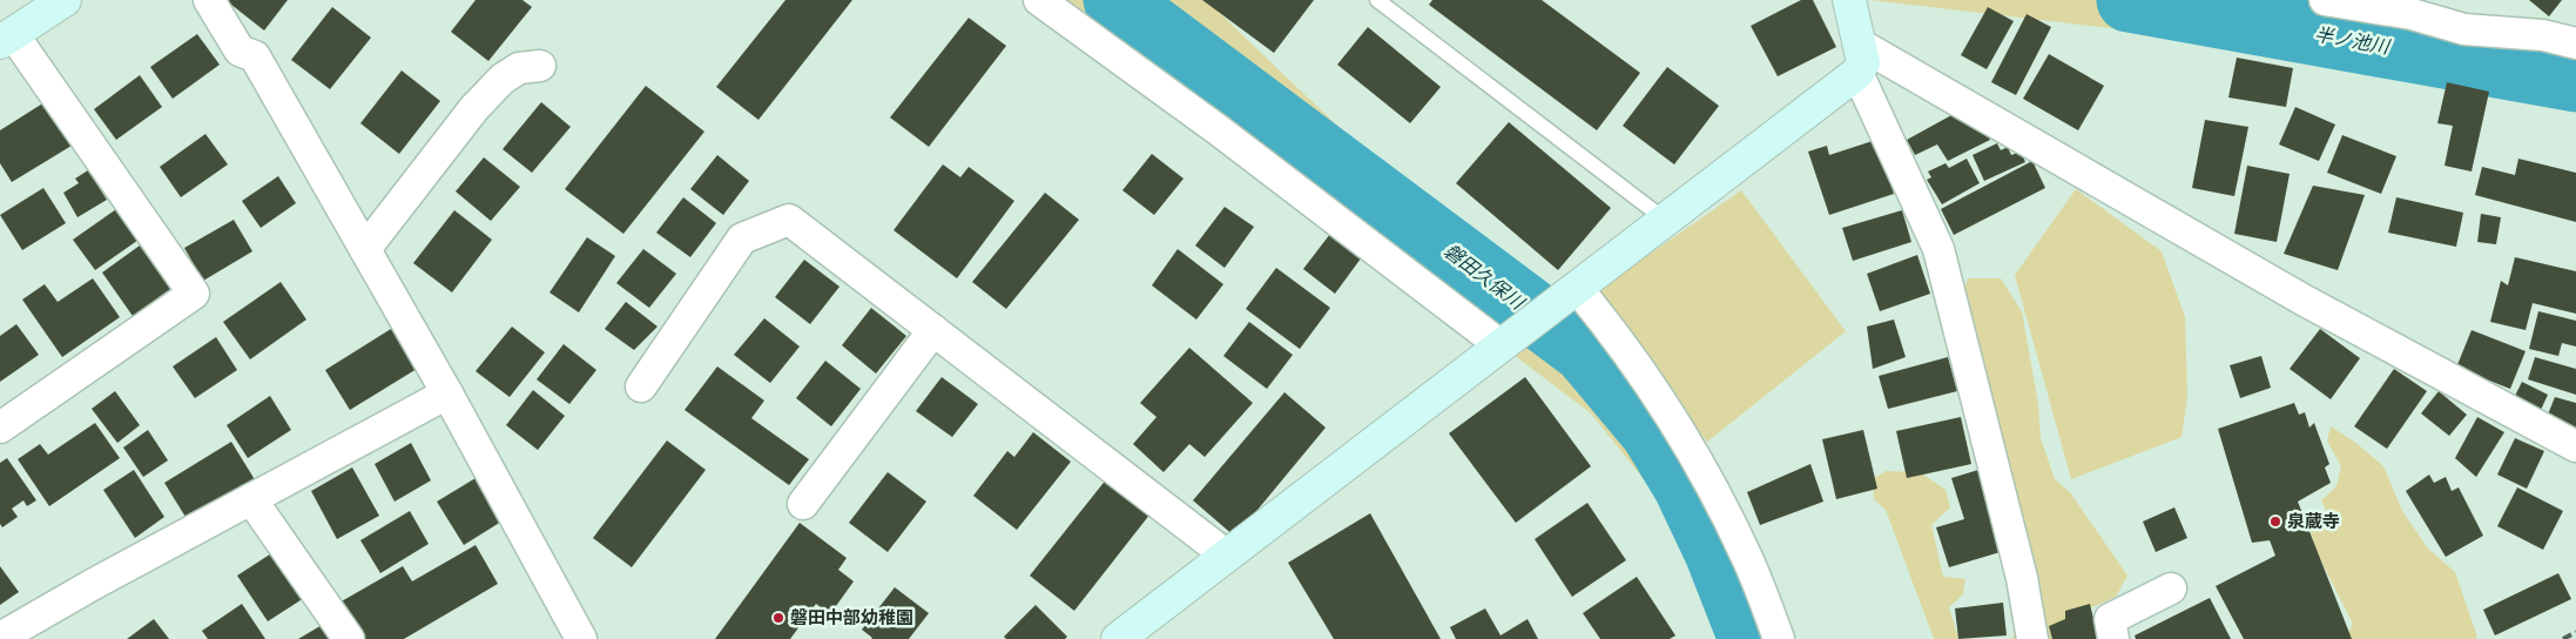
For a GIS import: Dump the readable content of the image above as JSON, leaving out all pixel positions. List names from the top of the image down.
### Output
{
  "water": ["半ノ池川", "磐田久保川"],
  "places": ["泉蔵寺", "磐田中部幼稚園"]
}
